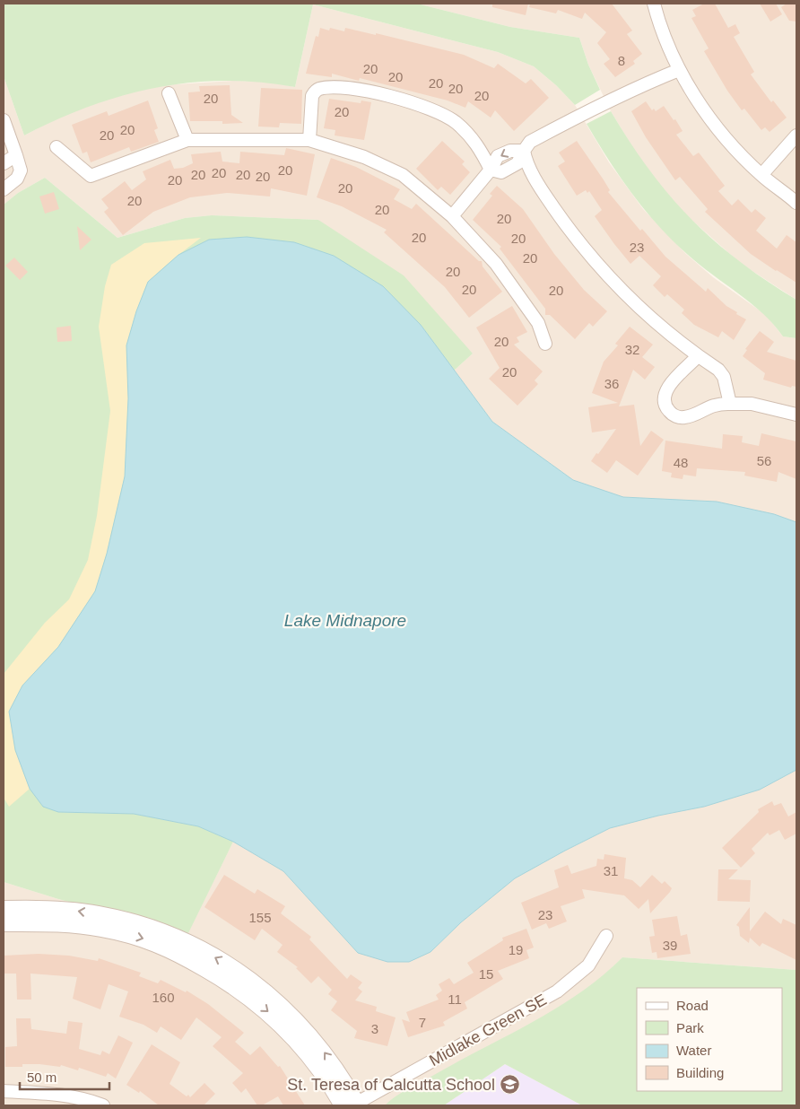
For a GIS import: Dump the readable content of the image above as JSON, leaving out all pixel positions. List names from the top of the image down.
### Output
{
  "streets": {
    "street": ["Midlake Green SE"]
  },
  "water": ["Lake Midnapore"],
  "places": {
    "school or university": ["St. Teresa of Calcutta School"]
  },
  "house_numbers": [
    "8",
    "20",
    "20",
    "20",
    "20",
    "20",
    "20",
    "20",
    "20",
    "20",
    "20",
    "20",
    "20",
    "20",
    "20",
    "20",
    "20",
    "20",
    "20",
    "20",
    "20",
    "20",
    "23",
    "20",
    "20",
    "20",
    "20",
    "20",
    "32",
    "20",
    "36",
    "56",
    "48",
    "31",
    "23",
    "155",
    "39",
    "19",
    "15",
    "160",
    "11",
    "7",
    "3"
  ],
  "legend": [
    "Road",
    "Park",
    "Water",
    "Building"
  ],
  "scale_bar": "50 m"
}
